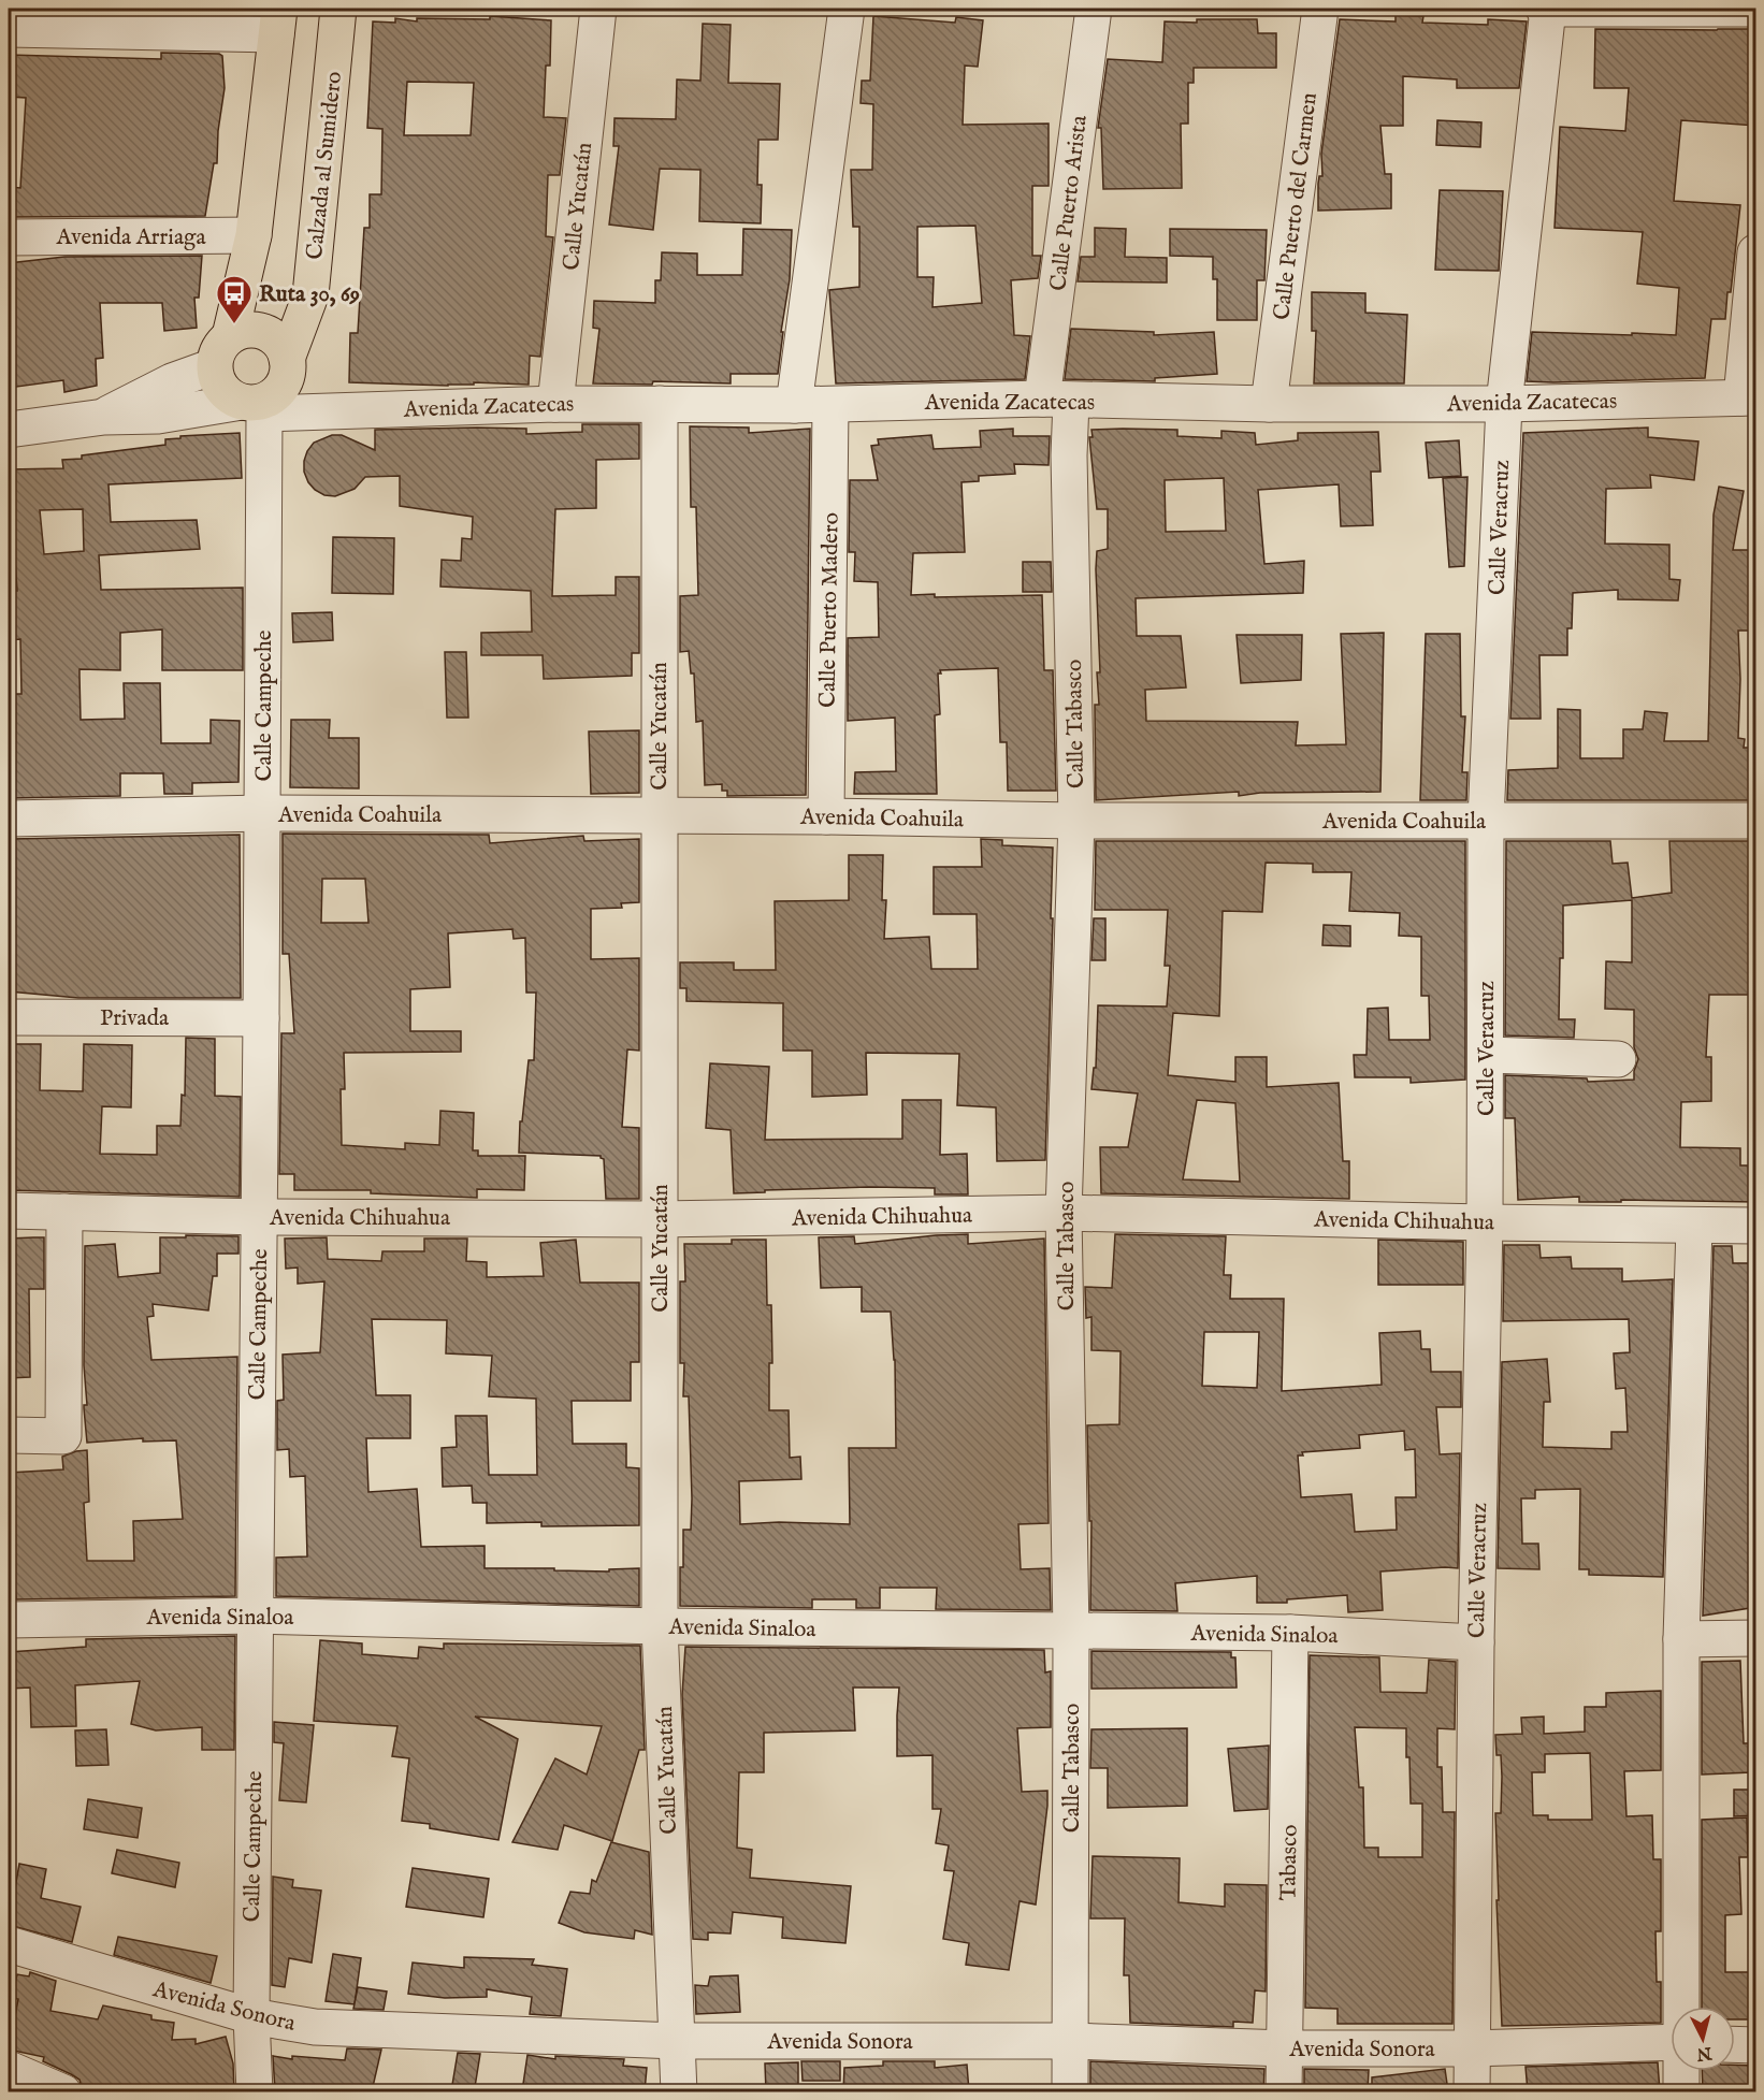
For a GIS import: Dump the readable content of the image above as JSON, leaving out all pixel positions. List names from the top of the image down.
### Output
{
  "streets": {
    "main road": ["Calzada al Sumidero"],
    "street": [
      "Calle Puerto Arista",
      "Calle Yucatán",
      "Calle Puerto del Carmen",
      "Avenida Arriaga",
      "Avenida Zacatecas",
      "Calle Veracruz",
      "Calle Puerto Madero",
      "Calle Campeche",
      "Calle Tabasco",
      "Avenida Coahuila",
      "Privada",
      "Avenida Chihuahua",
      "Avenida Sinaloa",
      "Tabasco",
      "Avenida Sonora"
    ]
  },
  "crossings": [
    ["Calzada al Sumidero", "Avenida Zacatecas"],
    ["Calzada al Sumidero", "Calle Campeche"],
    ["Calle Puerto Arista", "Avenida Zacatecas"],
    ["Calle Puerto Arista", "Calle Tabasco"],
    ["Calle Yucatán", "Avenida Zacatecas"],
    ["Calle Yucatán", "Avenida Coahuila"],
    ["Calle Yucatán", "Avenida Chihuahua"],
    ["Calle Yucatán", "Avenida Sinaloa"],
    ["Calle Yucatán", "Avenida Sonora"],
    ["Calle Puerto del Carmen", "Avenida Zacatecas"],
    ["Avenida Zacatecas", "Calle Veracruz"],
    ["Avenida Zacatecas", "Calle Puerto Madero"],
    ["Avenida Zacatecas", "Calle Campeche"],
    ["Avenida Zacatecas", "Calle Tabasco"],
    ["Calle Veracruz", "Avenida Coahuila"],
    ["Calle Veracruz", "Avenida Chihuahua"],
    ["Calle Veracruz", "Avenida Sinaloa"],
    ["Calle Veracruz", "Avenida Sonora"],
    ["Calle Puerto Madero", "Avenida Coahuila"],
    ["Calle Campeche", "Avenida Coahuila"],
    ["Calle Campeche", "Privada"],
    ["Calle Campeche", "Avenida Chihuahua"],
    ["Calle Campeche", "Avenida Sinaloa"],
    ["Calle Campeche", "Avenida Sonora"],
    ["Calle Tabasco", "Avenida Coahuila"],
    ["Calle Tabasco", "Avenida Chihuahua"],
    ["Calle Tabasco", "Avenida Sinaloa"],
    ["Calle Tabasco", "Avenida Sonora"],
    ["Avenida Sinaloa", "Tabasco"],
    ["Tabasco", "Avenida Sonora"]
  ],
  "places": {
    "bus stop": ["Ruta 30, 69"]
  },
  "north": "bottom"
}
